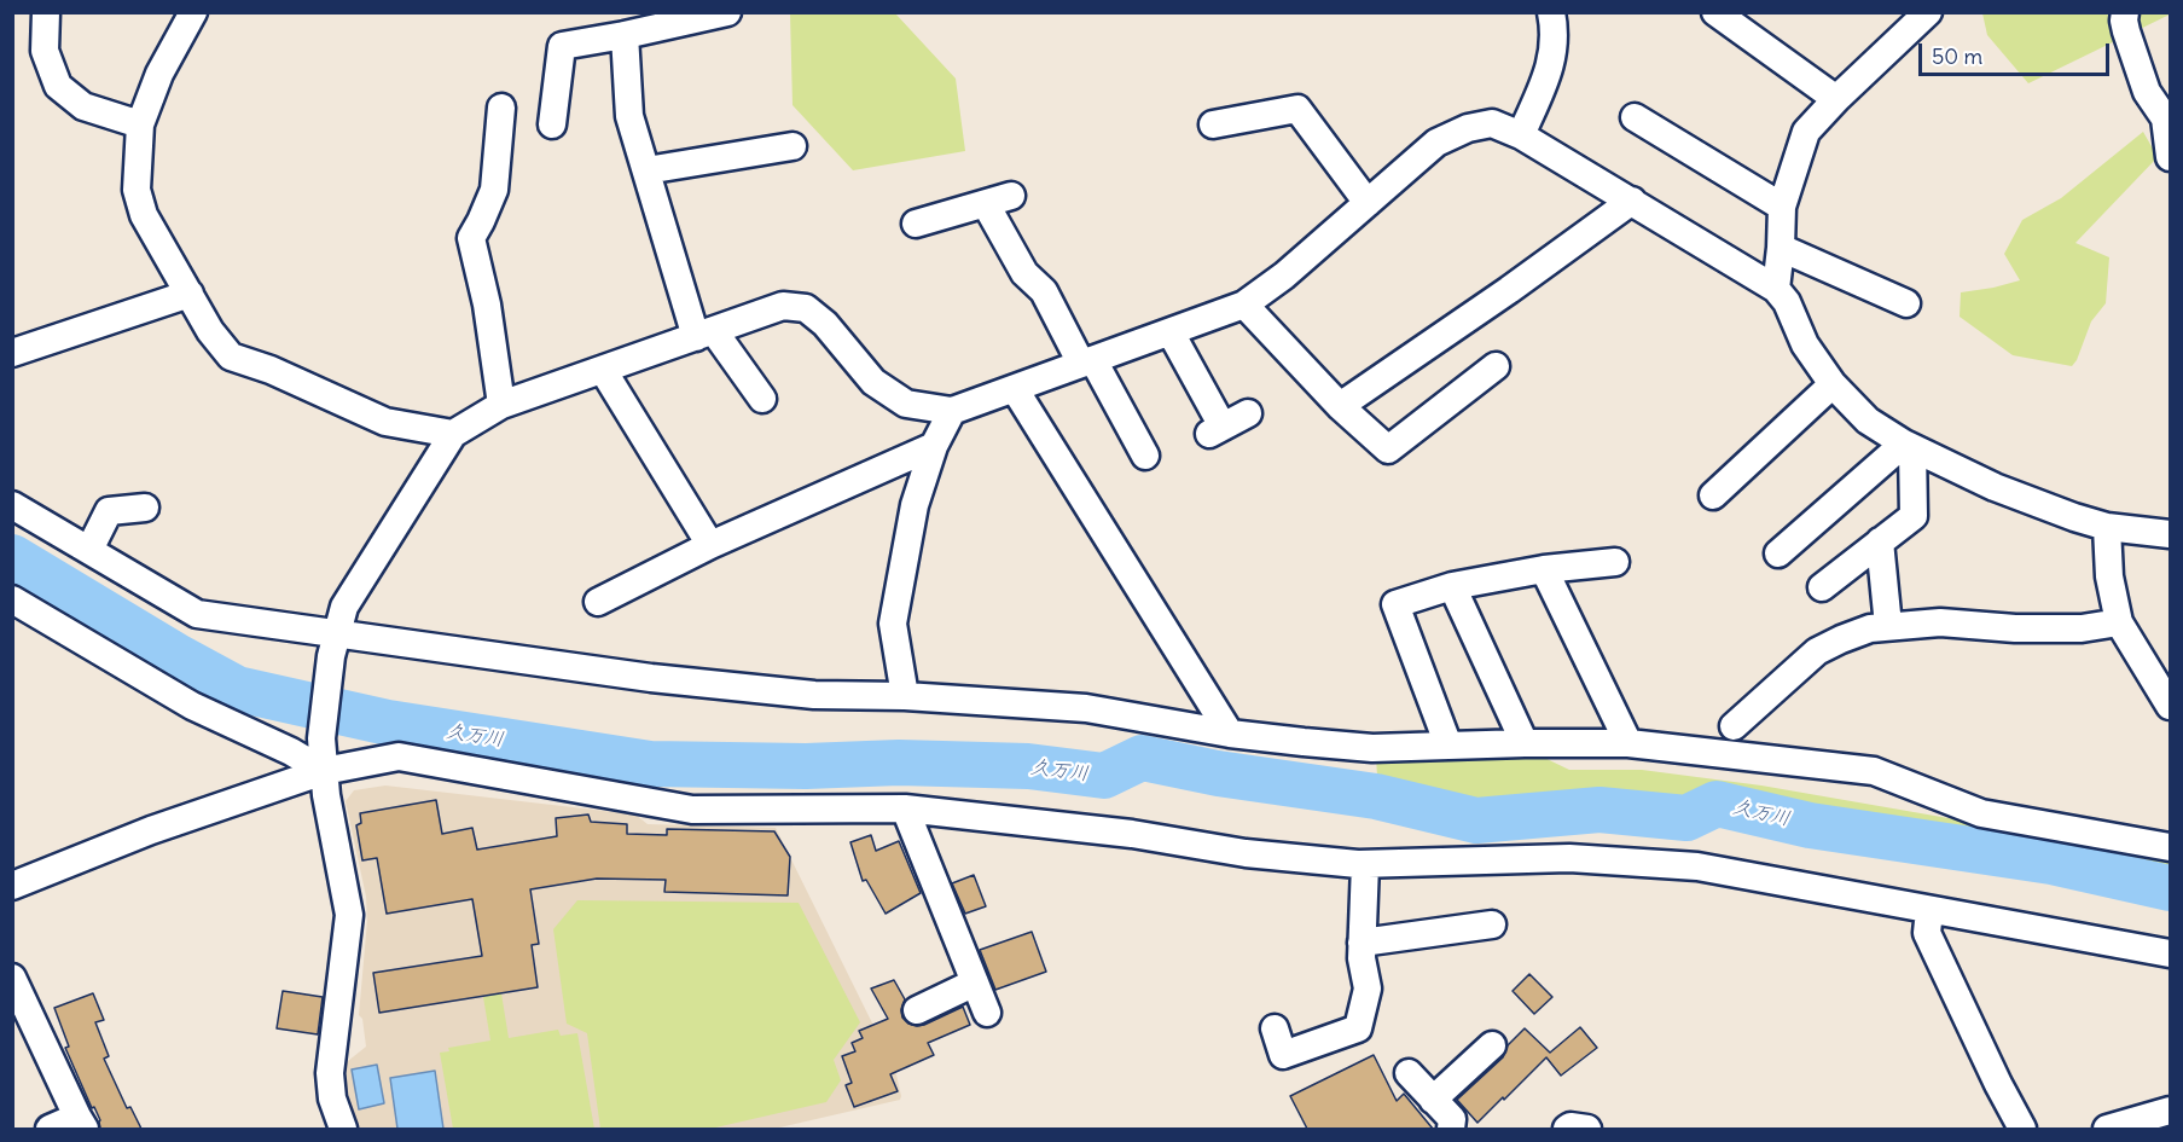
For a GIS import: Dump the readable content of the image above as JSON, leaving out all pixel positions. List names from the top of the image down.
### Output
{
  "water": ["久万川"],
  "scale_bar": "50 m"
}
